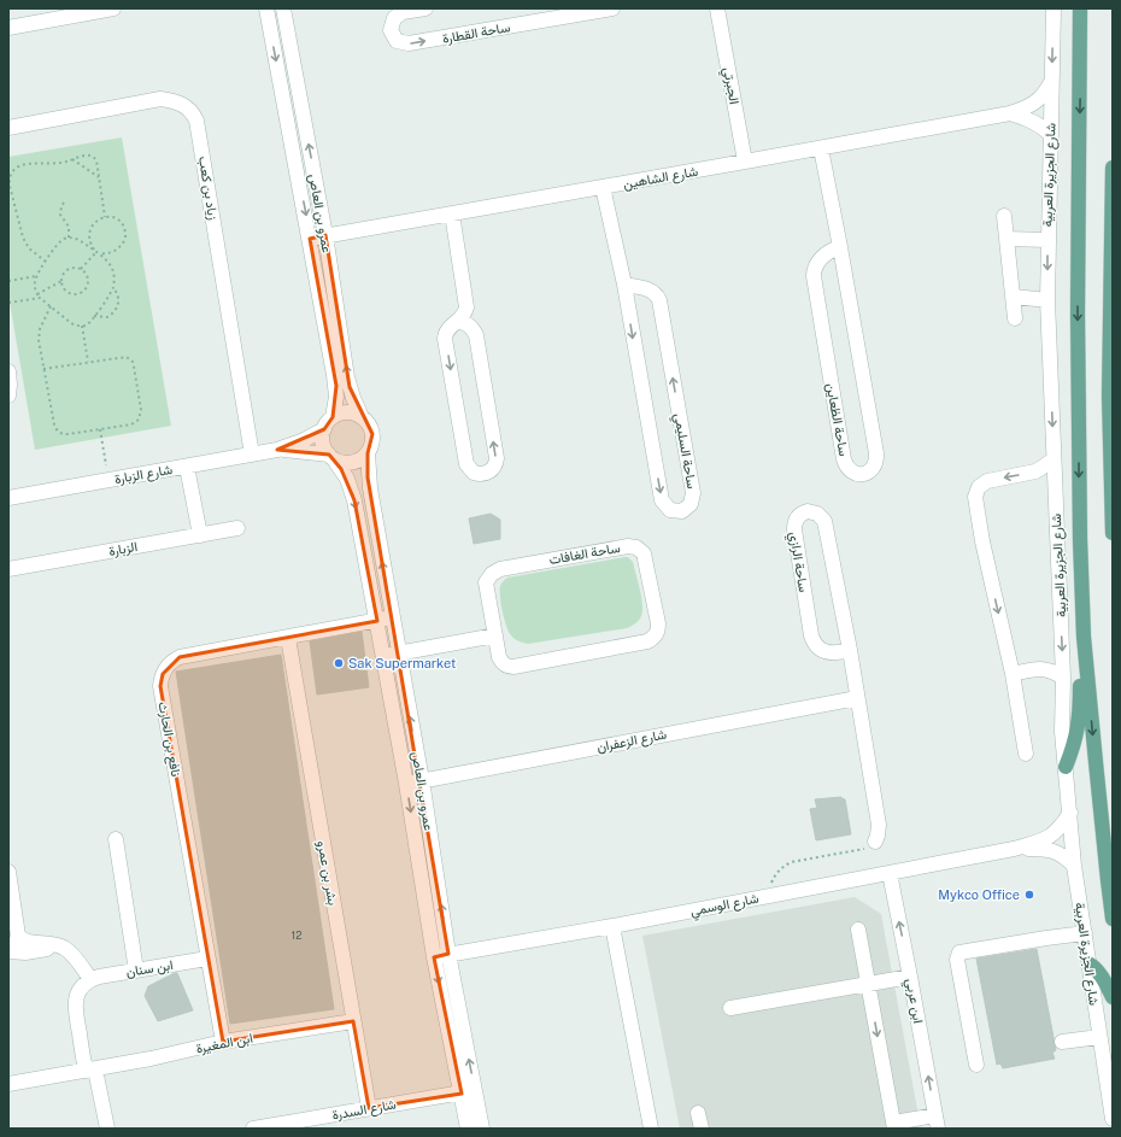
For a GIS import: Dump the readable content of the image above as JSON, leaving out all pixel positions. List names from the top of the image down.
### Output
{
  "streets": {
    "main road": ["شارع الجزيرة العربية"],
    "street": [
      "ساحة القطارة",
      "الجبرتي",
      "شارع الشاهين",
      "زياد بن كعب",
      "عمرو بن العاص",
      "ساحة الظعاين",
      "ساحة السليمي",
      "شارع الزبارة",
      "الزبارة",
      "ساحة الغافات",
      "ساحة الرازي",
      "نافع بن الحارث",
      "شارع الزعفران",
      "بشر بن عمرو",
      "شارع الوسمي",
      "ابن سنان",
      "ابن عربي",
      "ابن المغيرة",
      "شارع السدرة"
    ]
  },
  "crossings": [
    ["الجبرتي", "شارع الشاهين"],
    ["شارع الجزيرة العربية", "شارع الشاهين"],
    ["شارع الجزيرة العربية", "شارع الوسمي"],
    ["شارع الشاهين", "عمرو بن العاص"],
    ["شارع الشاهين", "ساحة الظعاين"],
    ["شارع الشاهين", "ساحة السليمي"],
    ["زياد بن كعب", "شارع الزبارة"],
    ["عمرو بن العاص", "شارع الزبارة"],
    ["عمرو بن العاص", "نافع بن الحارث"],
    ["عمرو بن العاص", "شارع الزعفران"],
    ["عمرو بن العاص", "شارع الوسمي"],
    ["عمرو بن العاص", "شارع السدرة"],
    ["ساحة الرازي", "شارع الزعفران"],
    ["نافع بن الحارث", "بشر بن عمرو"],
    ["نافع بن الحارث", "ابن سنان"],
    ["نافع بن الحارث", "ابن المغيرة"],
    ["بشر بن عمرو", "ابن المغيرة"],
    ["بشر بن عمرو", "شارع السدرة"],
    ["شارع الوسمي", "ابن عربي"]
  ],
  "places": ["Sak Supermarket", "Mykco Office"],
  "house_numbers": ["12"]
}
